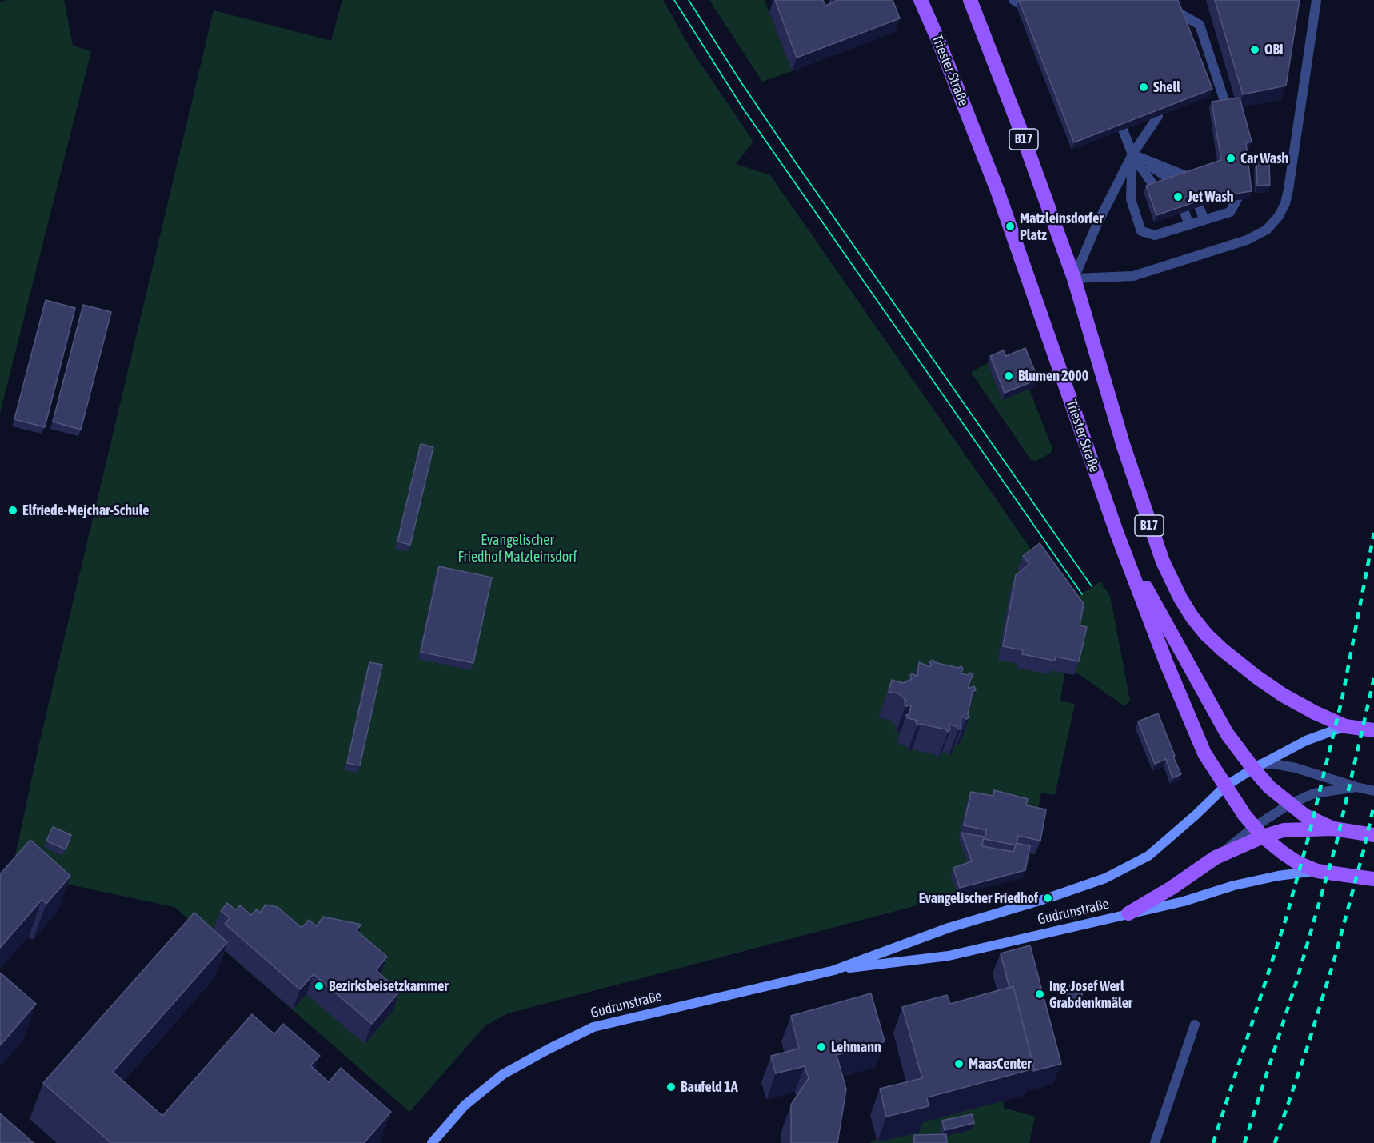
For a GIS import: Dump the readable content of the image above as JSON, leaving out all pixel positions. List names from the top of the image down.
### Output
{
  "streets": {
    "main road": ["Triester Straße", "B17", "Gudrunstraße"]
  },
  "crossings": [
    ["Triester Straße", "B17"],
    ["Triester Straße", "Gudrunstraße"],
    ["B17", "Gudrunstraße"]
  ],
  "parks": ["Evangelischer Friedhof Matzleinsdorf"],
  "places": [
    "OBI",
    "Shell",
    "Car Wash",
    "Jet Wash",
    "Matzleinsdorfer Platz",
    "Blumen 2000",
    "Elfriede-Mejchar-Schule",
    "Evangelischer Friedhof",
    "Bezirksbeisetzkammer",
    "Ing. Josef Werl Grabdenkmäler",
    "Lehmann",
    "MaasCenter",
    "Baufeld 1A"
  ]
}
